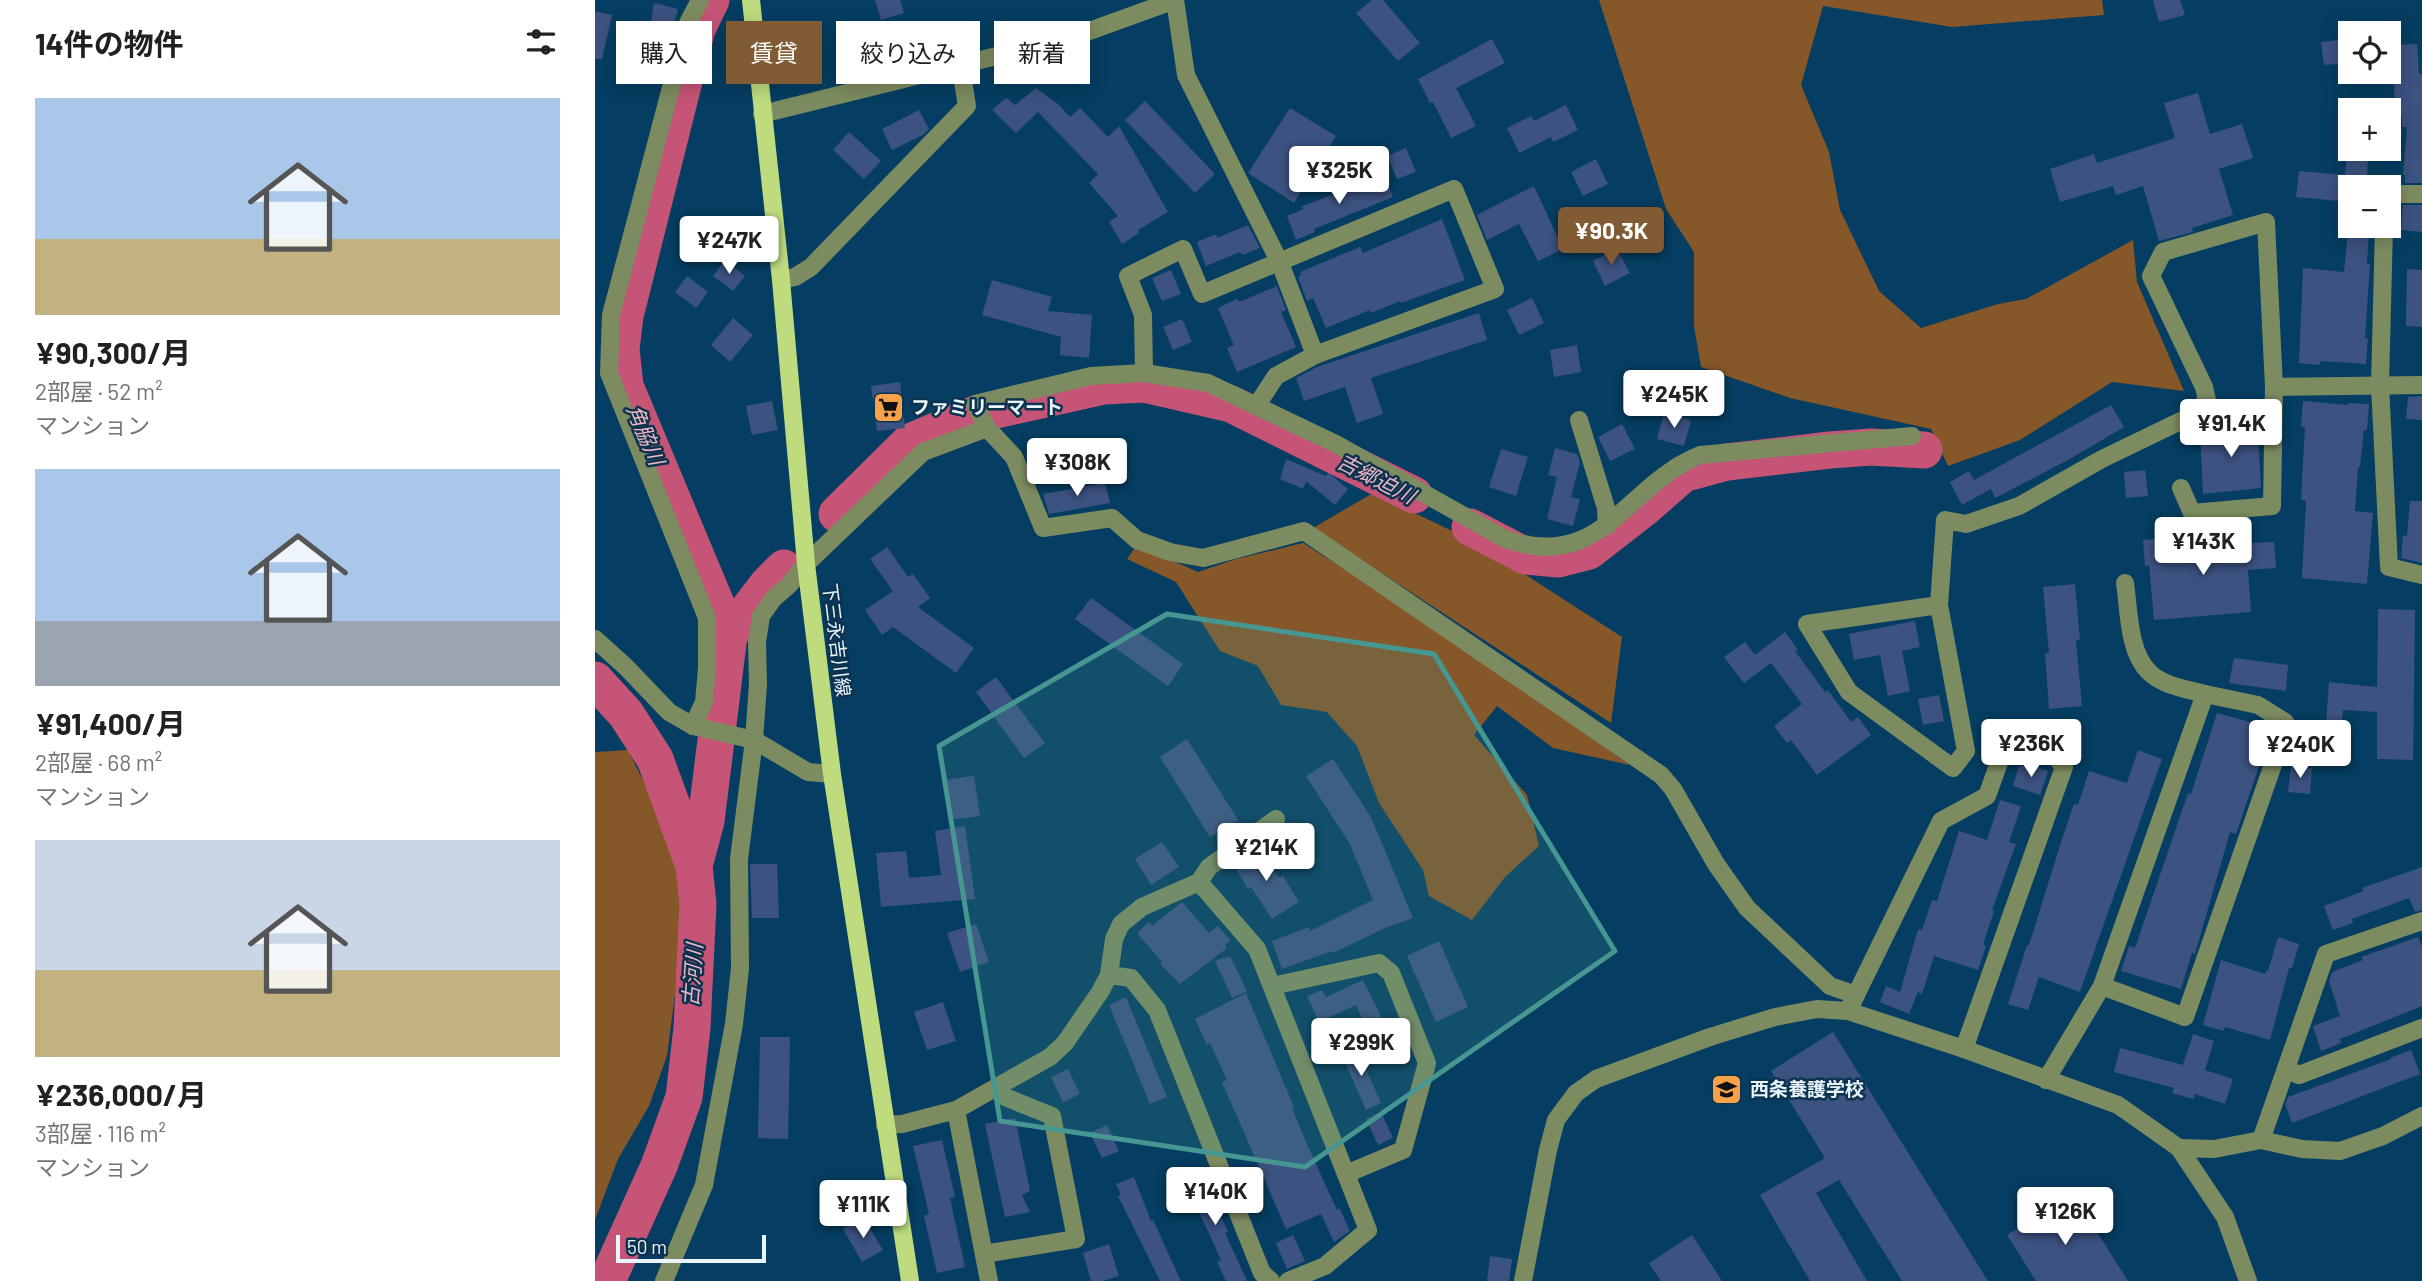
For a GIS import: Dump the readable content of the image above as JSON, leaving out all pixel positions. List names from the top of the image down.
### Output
{
  "streets": {
    "main road": ["下三永吉川線"]
  },
  "water": ["角脇川", "吉郷迫川", "古河川"],
  "places": {
    "supermarket": ["ファミリーマート"],
    "school or university": ["西条養護学校"]
  },
  "scale_bar": "50 m",
  "page": {
    "heading": "14件の物件",
    "map_buttons": ["+", "−"],
    "chip": [
      "購入",
      "賃貸",
      "絞り込み",
      "新着"
    ],
    "list": [
      {
        "name": "¥90,300/月",
        "note": "2部屋 · 52 m² · マンション"
      },
      {
        "name": "¥91,400/月",
        "note": "2部屋 · 68 m² · マンション"
      },
      {
        "name": "¥236,000/月",
        "note": "3部屋 · 116 m² · マンション"
      }
    ],
    "price": [
      "¥325K",
      "¥90.3K",
      "¥247K",
      "¥245K",
      "¥91.4K",
      "¥308K",
      "¥143K",
      "¥236K",
      "¥240K",
      "¥214K",
      "¥299K",
      "¥140K",
      "¥111K",
      "¥126K"
    ],
    "scale": "50 m"
  }
}
